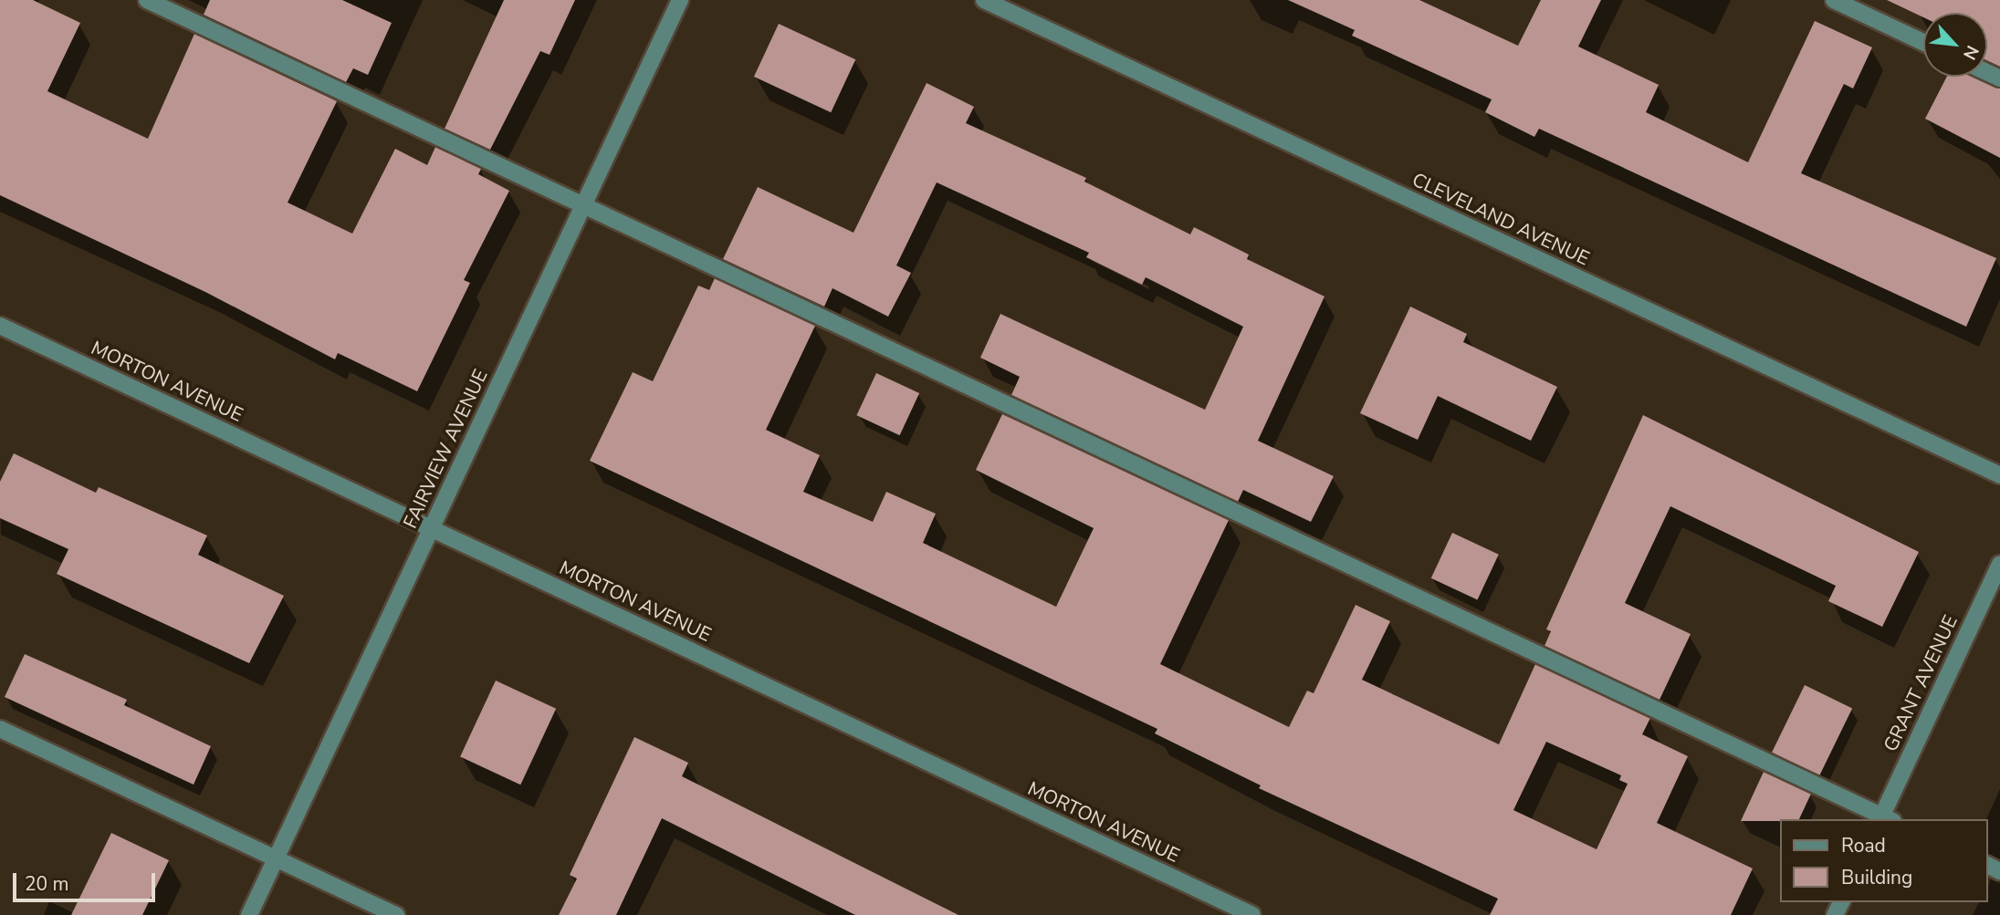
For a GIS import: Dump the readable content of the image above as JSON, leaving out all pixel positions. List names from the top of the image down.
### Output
{
  "streets": {
    "street": [
      "CLEVELAND AVENUE",
      "MORTON AVENUE",
      "FAIRVIEW AVENUE",
      "GRANT AVENUE"
    ]
  },
  "crossings": [
    ["MORTON AVENUE", "FAIRVIEW AVENUE"]
  ],
  "legend": ["Road", "Building"],
  "scale_bar": "20 m",
  "north": "bottom right"
}
